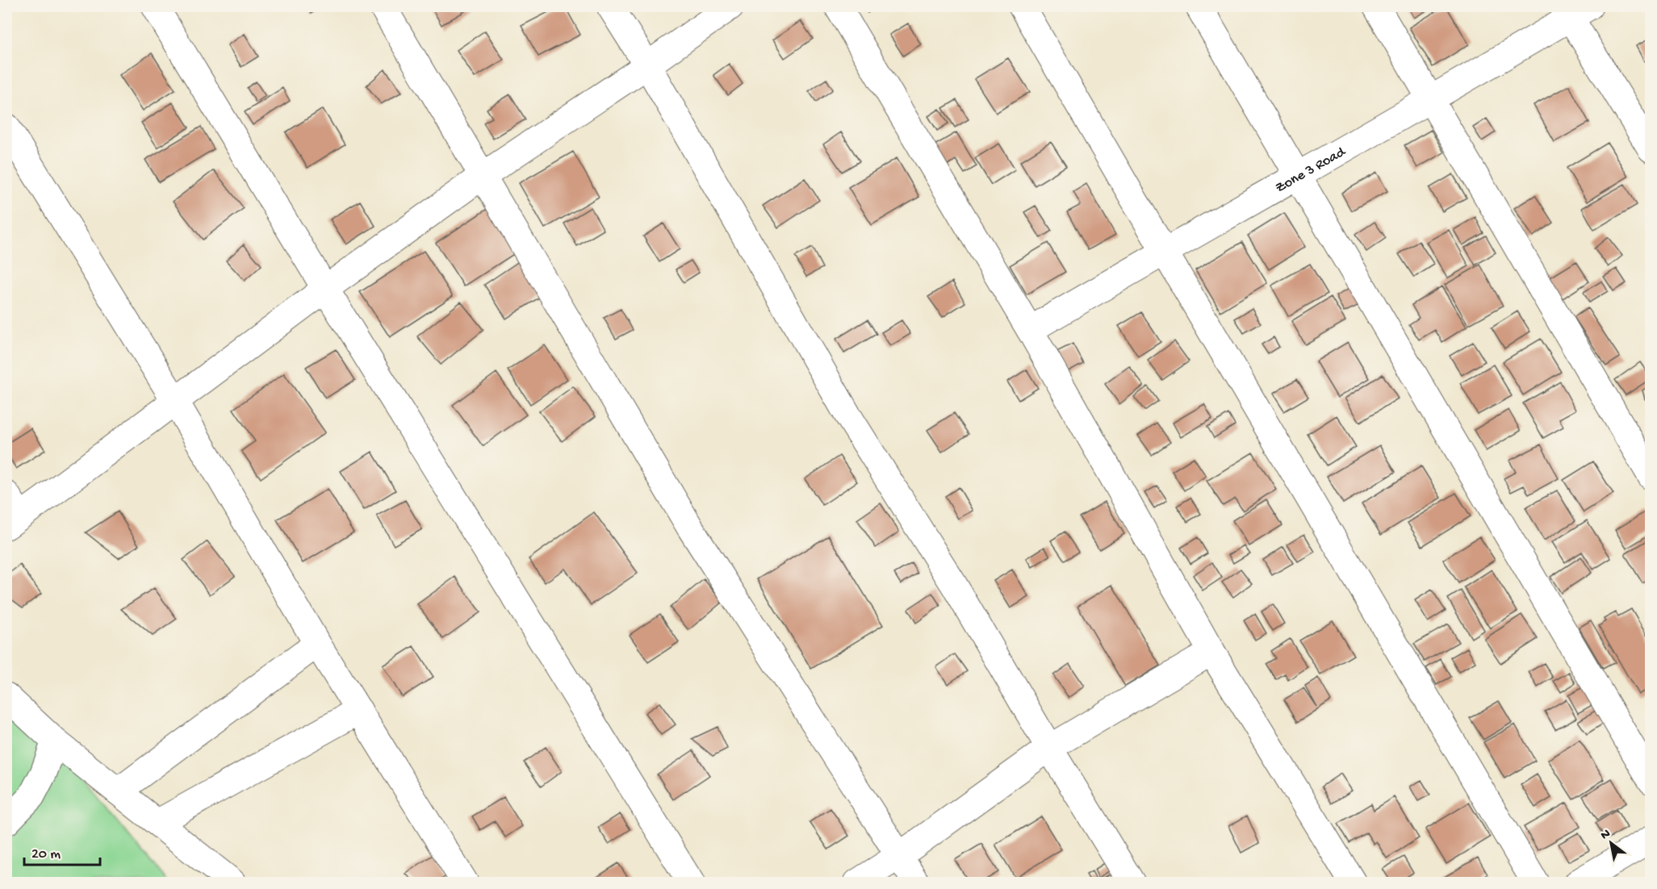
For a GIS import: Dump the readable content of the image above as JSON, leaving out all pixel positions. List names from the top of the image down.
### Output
{
  "streets": {
    "street": ["Zone 3 Road"]
  },
  "scale_bar": "20 m",
  "north": "top left"
}
